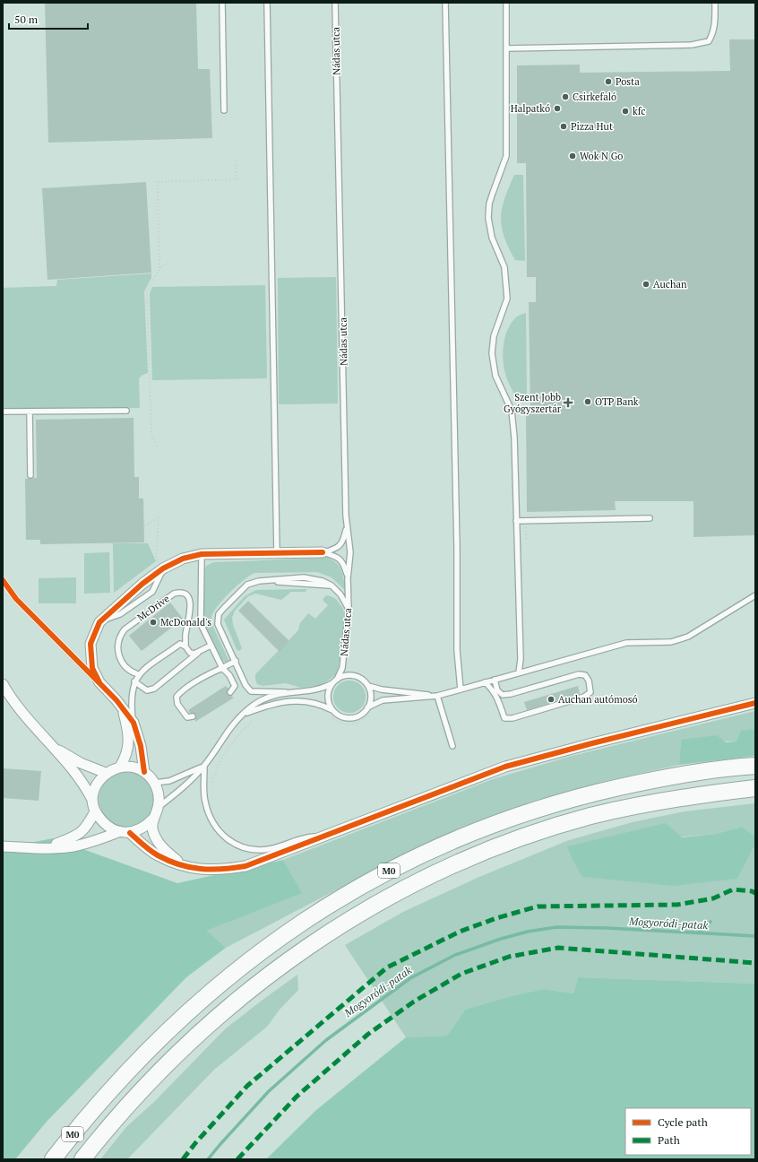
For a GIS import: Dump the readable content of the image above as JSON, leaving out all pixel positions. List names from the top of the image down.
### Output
{
  "streets": {
    "highway": ["M0"],
    "lane": ["Nádas utca", "McDrive"]
  },
  "water": ["Mogyoródi-patak"],
  "places": {
    "other": [
      "Posta",
      "Csirkefaló",
      "Halpatkó",
      "kfc",
      "Pizza Hut",
      "Wok N Go",
      "Auchan",
      "OTP Bank",
      "McDonald's",
      "Auchan autómosó"
    ],
    "health": ["Szent Jobb Gyógyszertár"]
  },
  "legend": ["Cycle path", "Path"],
  "scale_bar": "50 m"
}
